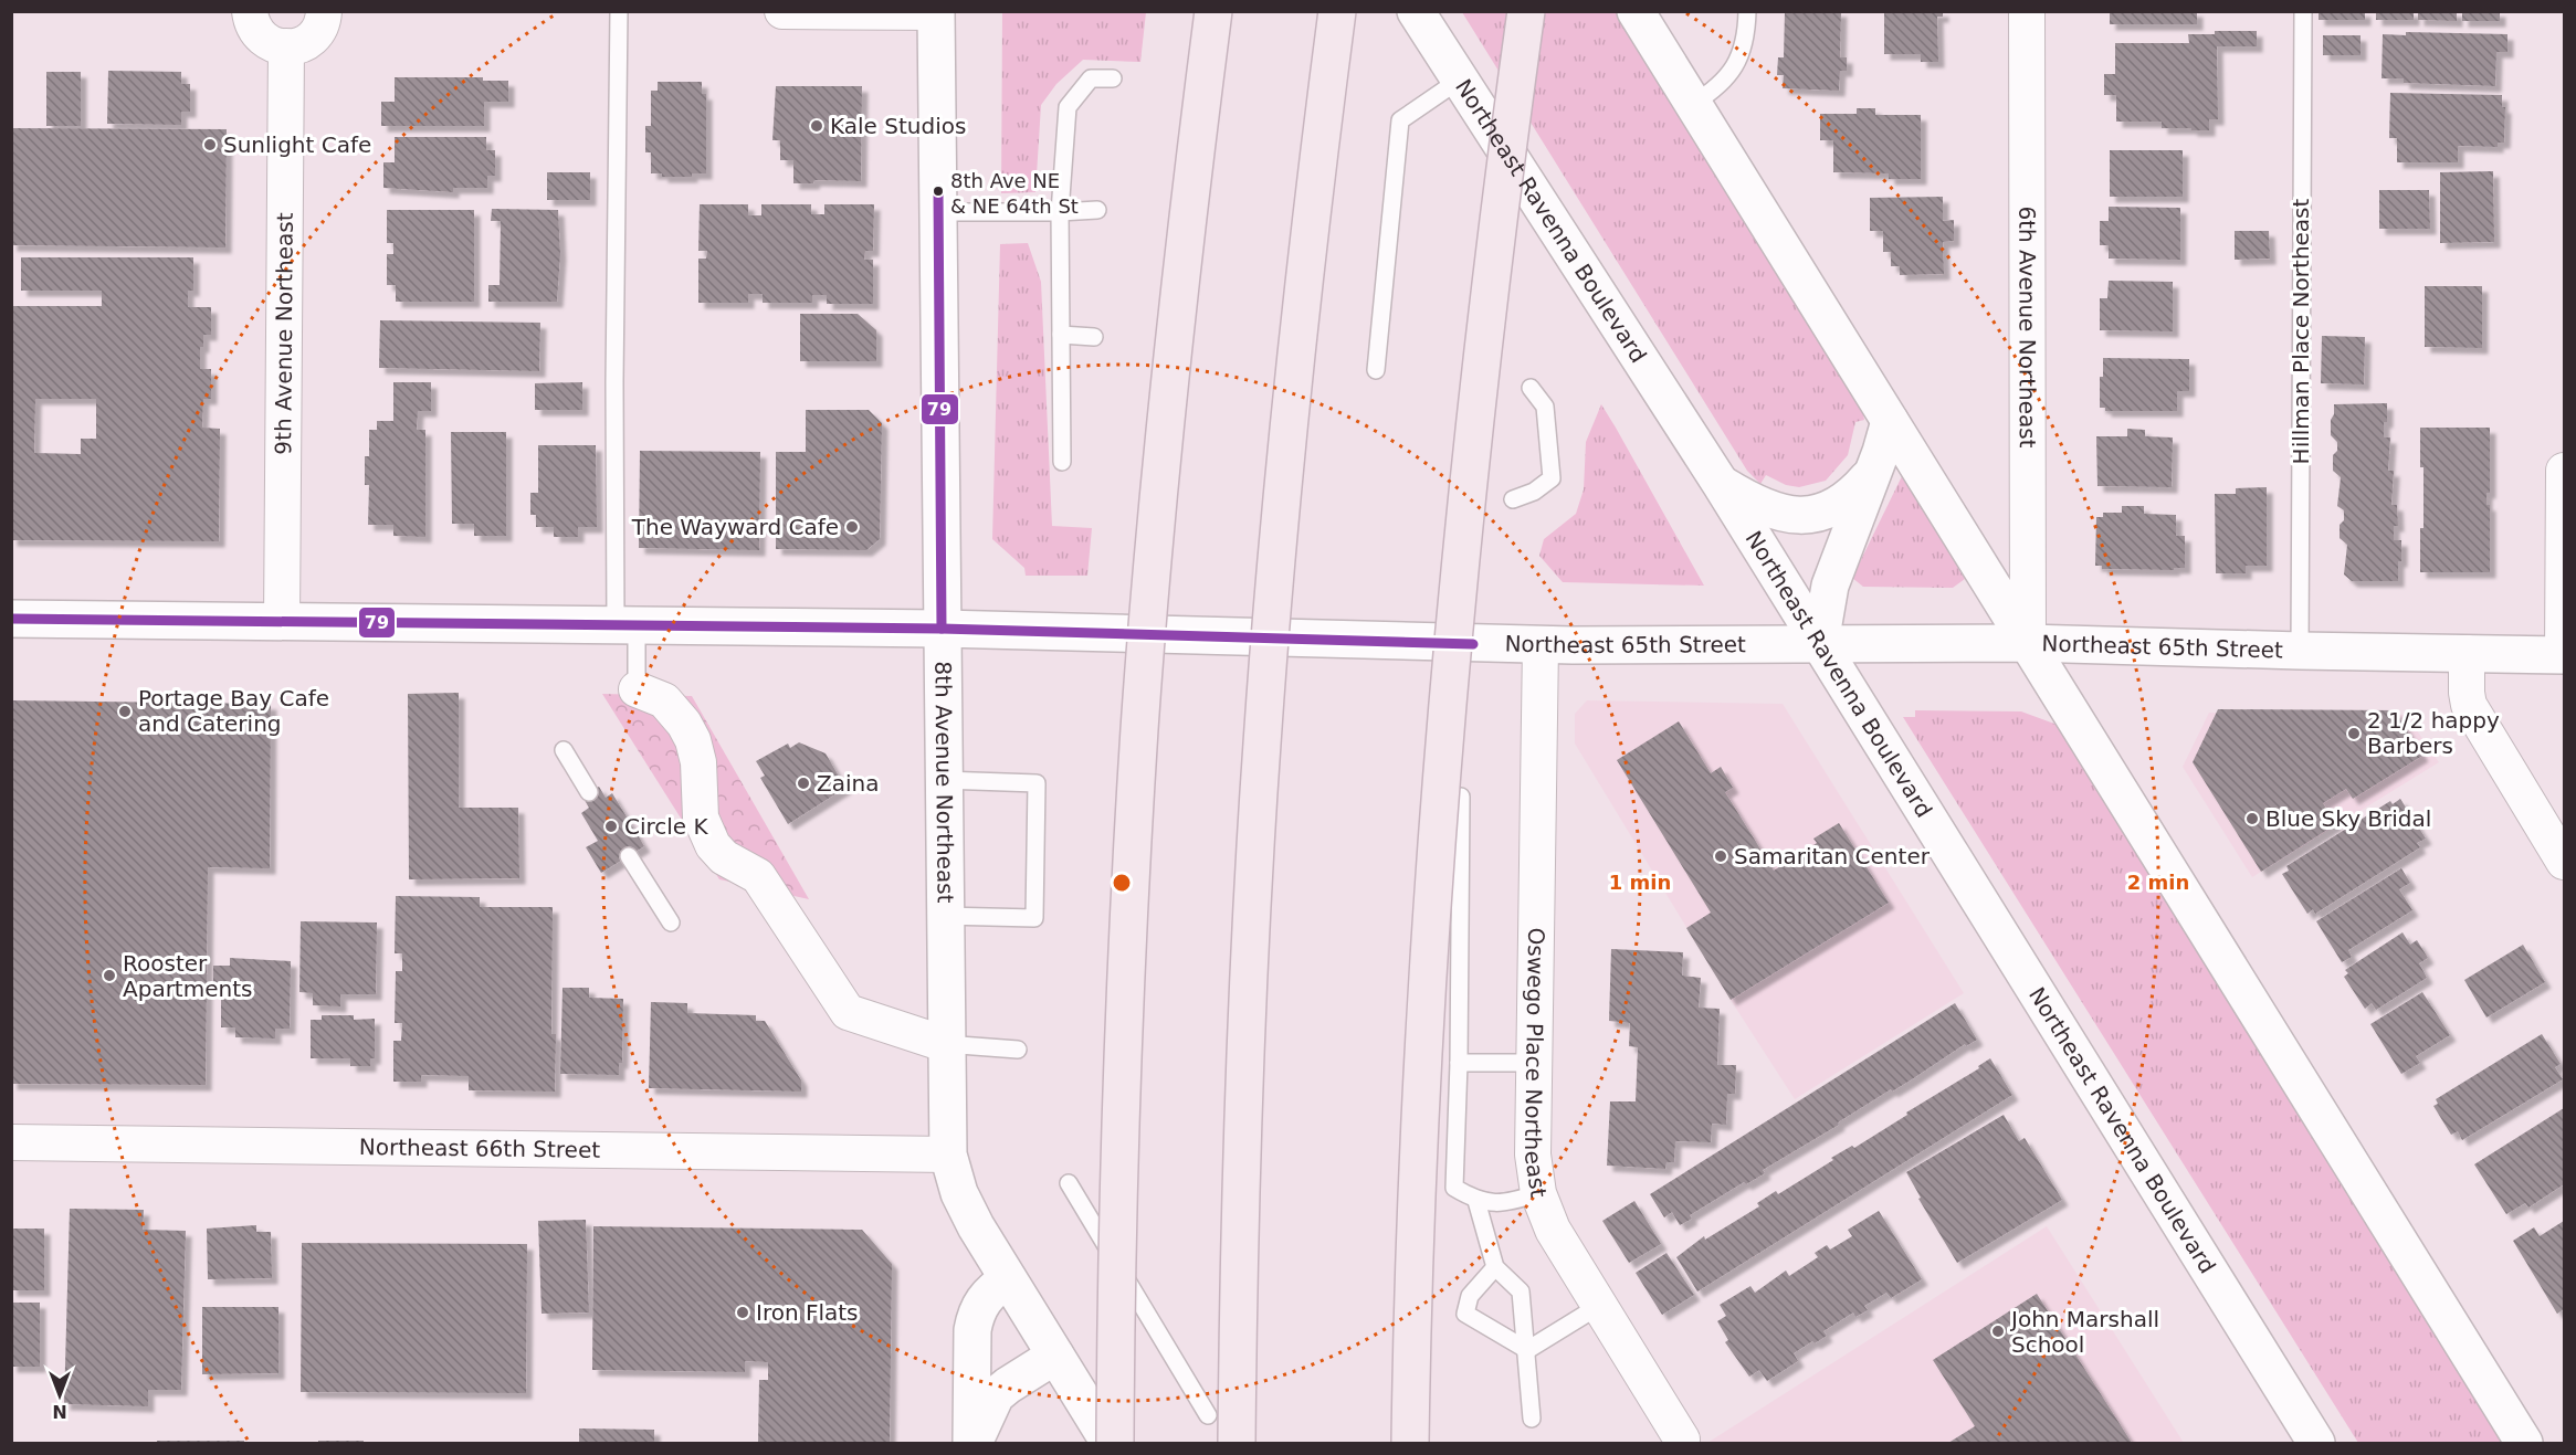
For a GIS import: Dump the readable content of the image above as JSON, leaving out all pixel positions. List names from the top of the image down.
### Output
{
  "streets": {
    "main road": ["Northeast Ravenna Boulevard", "Northeast 65th Street", "8th Avenue Northeast"],
    "street": [
      "6th Avenue Northeast",
      "9th Avenue Northeast",
      "Oswego Place Northeast",
      "Northeast 66th Street"
    ],
    "lane": ["Hillman Place Northeast"]
  },
  "crossings": [
    ["Northeast Ravenna Boulevard", "Northeast 65th Street"],
    ["6th Avenue Northeast", "Northeast 65th Street"],
    ["Hillman Place Northeast", "Northeast 65th Street"],
    ["9th Avenue Northeast", "Northeast 65th Street"],
    ["Northeast 65th Street", "8th Avenue Northeast"],
    ["Northeast 65th Street", "Oswego Place Northeast"],
    ["8th Avenue Northeast", "Northeast 66th Street"]
  ],
  "places": [
    "Kale Studios",
    "Sunlight Cafe",
    "8th Ave NE & NE 64th St",
    "The Wayward Cafe",
    "Portage Bay Cafe and Catering",
    "2 1/2 happy Barbers",
    "Zaina",
    "Blue Sky Bridal",
    "Circle K",
    "Samaritan Center",
    "Rooster Apartments",
    "Iron Flats",
    "John Marshall School"
  ],
  "lines": ["transit line 79"],
  "north": "bottom",
  "rings": ["1 min", "2 min"]
}
